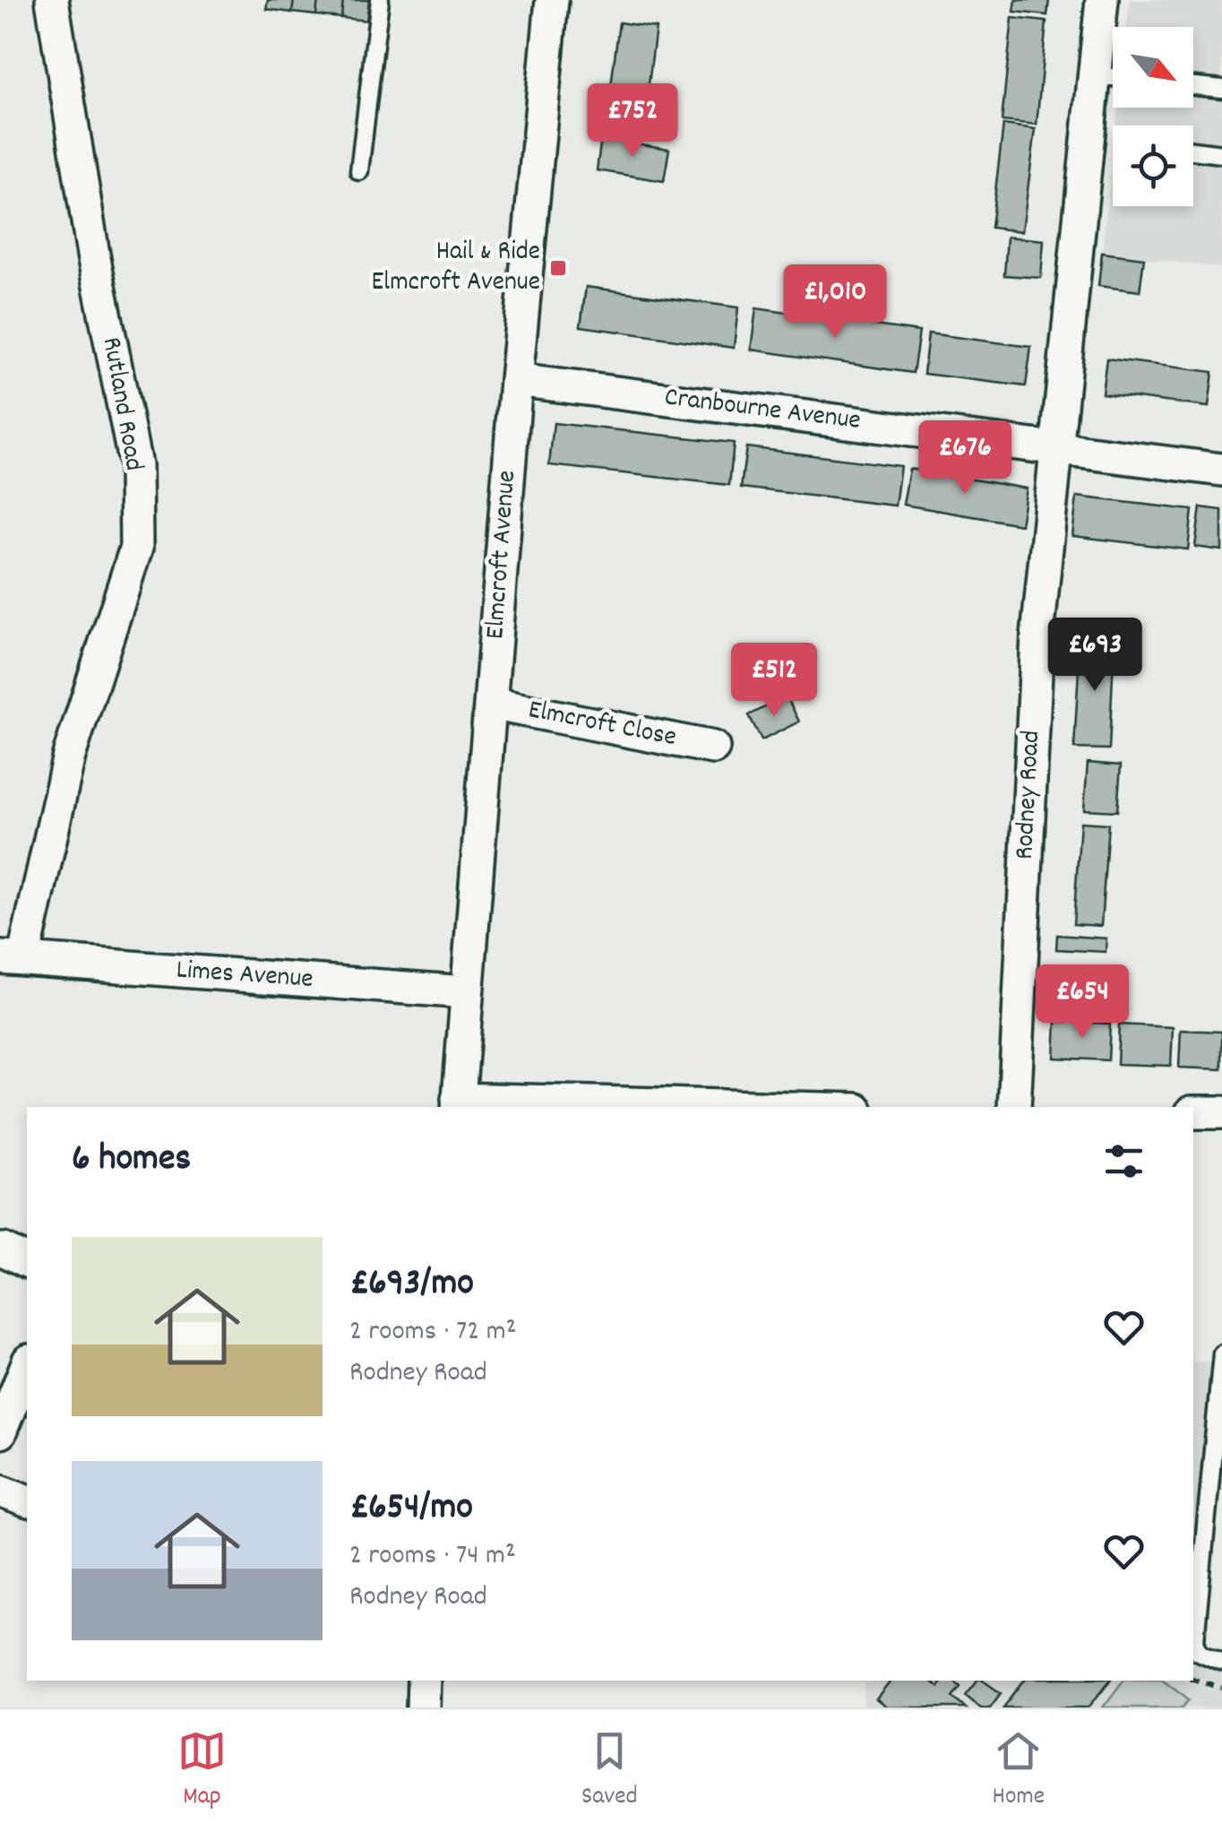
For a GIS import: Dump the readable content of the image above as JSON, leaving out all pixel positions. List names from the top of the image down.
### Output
{
  "streets": {
    "street": [
      "Rutland Road",
      "Cranbourne Avenue",
      "Elmcroft Avenue",
      "Elmcroft Close",
      "Rodney Road",
      "Limes Avenue"
    ]
  },
  "crossings": [
    ["Rutland Road", "Limes Avenue"],
    ["Cranbourne Avenue", "Elmcroft Avenue"],
    ["Cranbourne Avenue", "Rodney Road"],
    ["Elmcroft Avenue", "Elmcroft Close"],
    ["Elmcroft Avenue", "Limes Avenue"]
  ],
  "places": {
    "transit": ["Hail & Ride Elmcroft Avenue"]
  },
  "north": "bottom right",
  "page": {
    "price": [
      "£752",
      "£1,010",
      "£676",
      "£693",
      "£512",
      "£654"
    ],
    "heading": "6 homes",
    "list": [
      {
        "name": "£693/mo",
        "note": "2 rooms · 72 m² · Rodney Road"
      },
      {
        "name": "£654/mo",
        "note": "2 rooms · 74 m² · Rodney Road"
      }
    ],
    "tabs": ["Map", "Saved", "Home"]
  }
}
